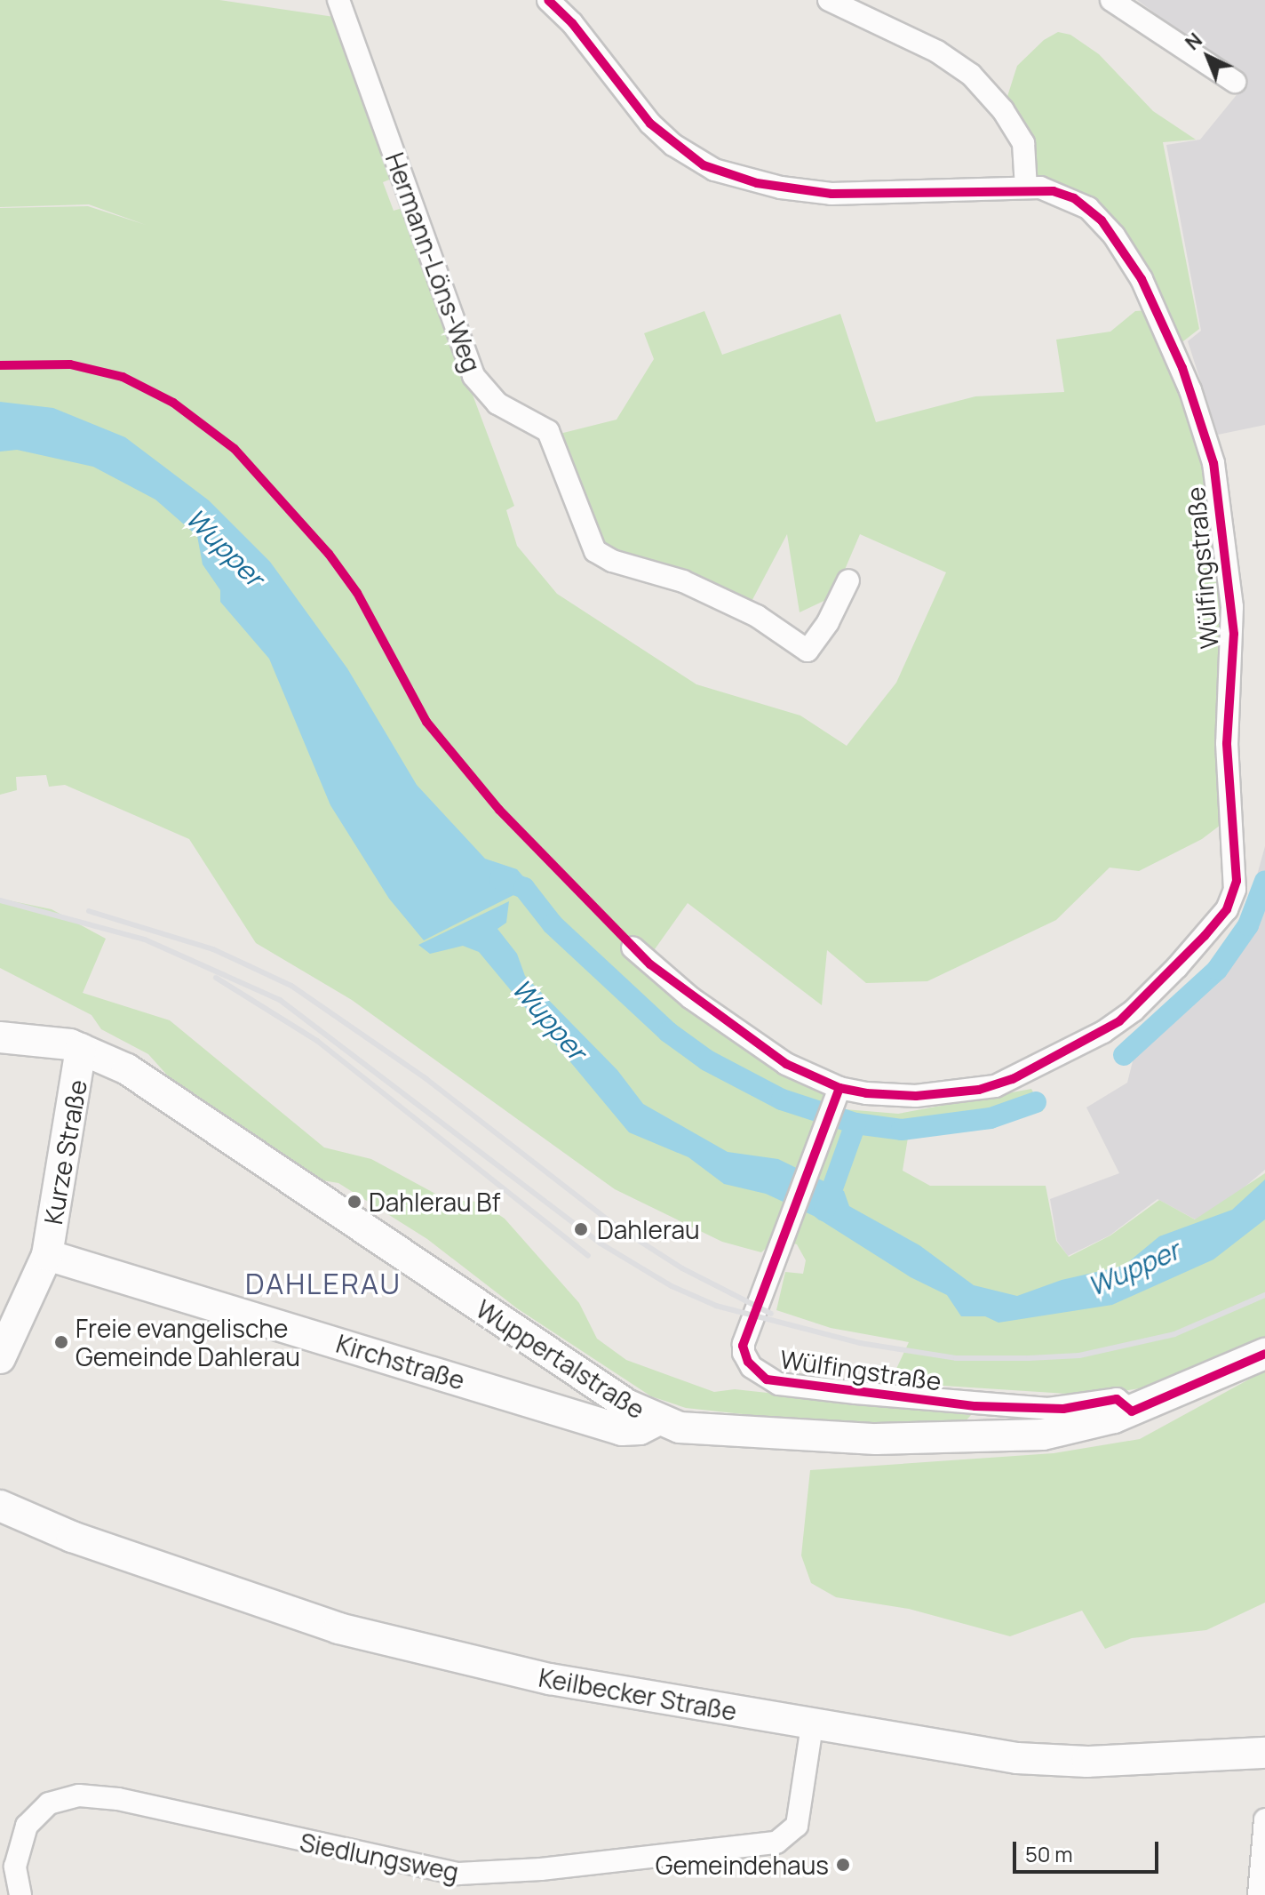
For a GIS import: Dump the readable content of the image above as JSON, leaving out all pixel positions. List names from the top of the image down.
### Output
{
  "streets": {
    "main road": [
      "Kurze Straße",
      "Wuppertalstraße",
      "Kirchstraße",
      "Keilbecker Straße"
    ],
    "street": ["Hermann-Löns-Weg", "Wülfingstraße", "Siedlungsweg"]
  },
  "crossings": [
    ["Wülfingstraße", "Wuppertalstraße"],
    ["Kurze Straße", "Wuppertalstraße"],
    ["Kurze Straße", "Kirchstraße"],
    ["Wuppertalstraße", "Kirchstraße"],
    ["Keilbecker Straße", "Siedlungsweg"]
  ],
  "districts": ["DAHLERAU"],
  "water": ["Wupper"],
  "places": [
    "Dahlerau Bf",
    "Dahlerau",
    "Freie evangelische Gemeinde Dahlerau",
    "Gemeindehaus"
  ],
  "scale_bar": "50 m",
  "north": "top left"
}
